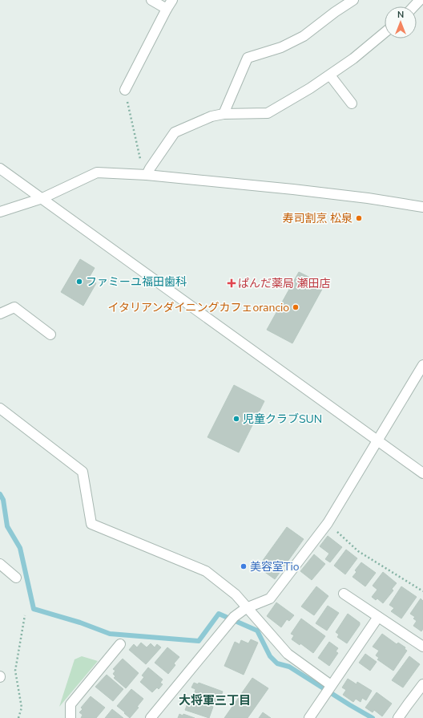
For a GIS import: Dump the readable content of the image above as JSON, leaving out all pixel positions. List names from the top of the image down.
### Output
{
  "districts": ["大将軍三丁目"],
  "places": {
    "other": [
      "寿司割烹 松泉",
      "ファミーユ福田歯科",
      "イタリアンダイニングカフェorancio",
      "児童クラブSUN",
      "美容室Tio"
    ],
    "health": ["ぱんだ薬局 瀬田店"]
  },
  "north": "top"
}
